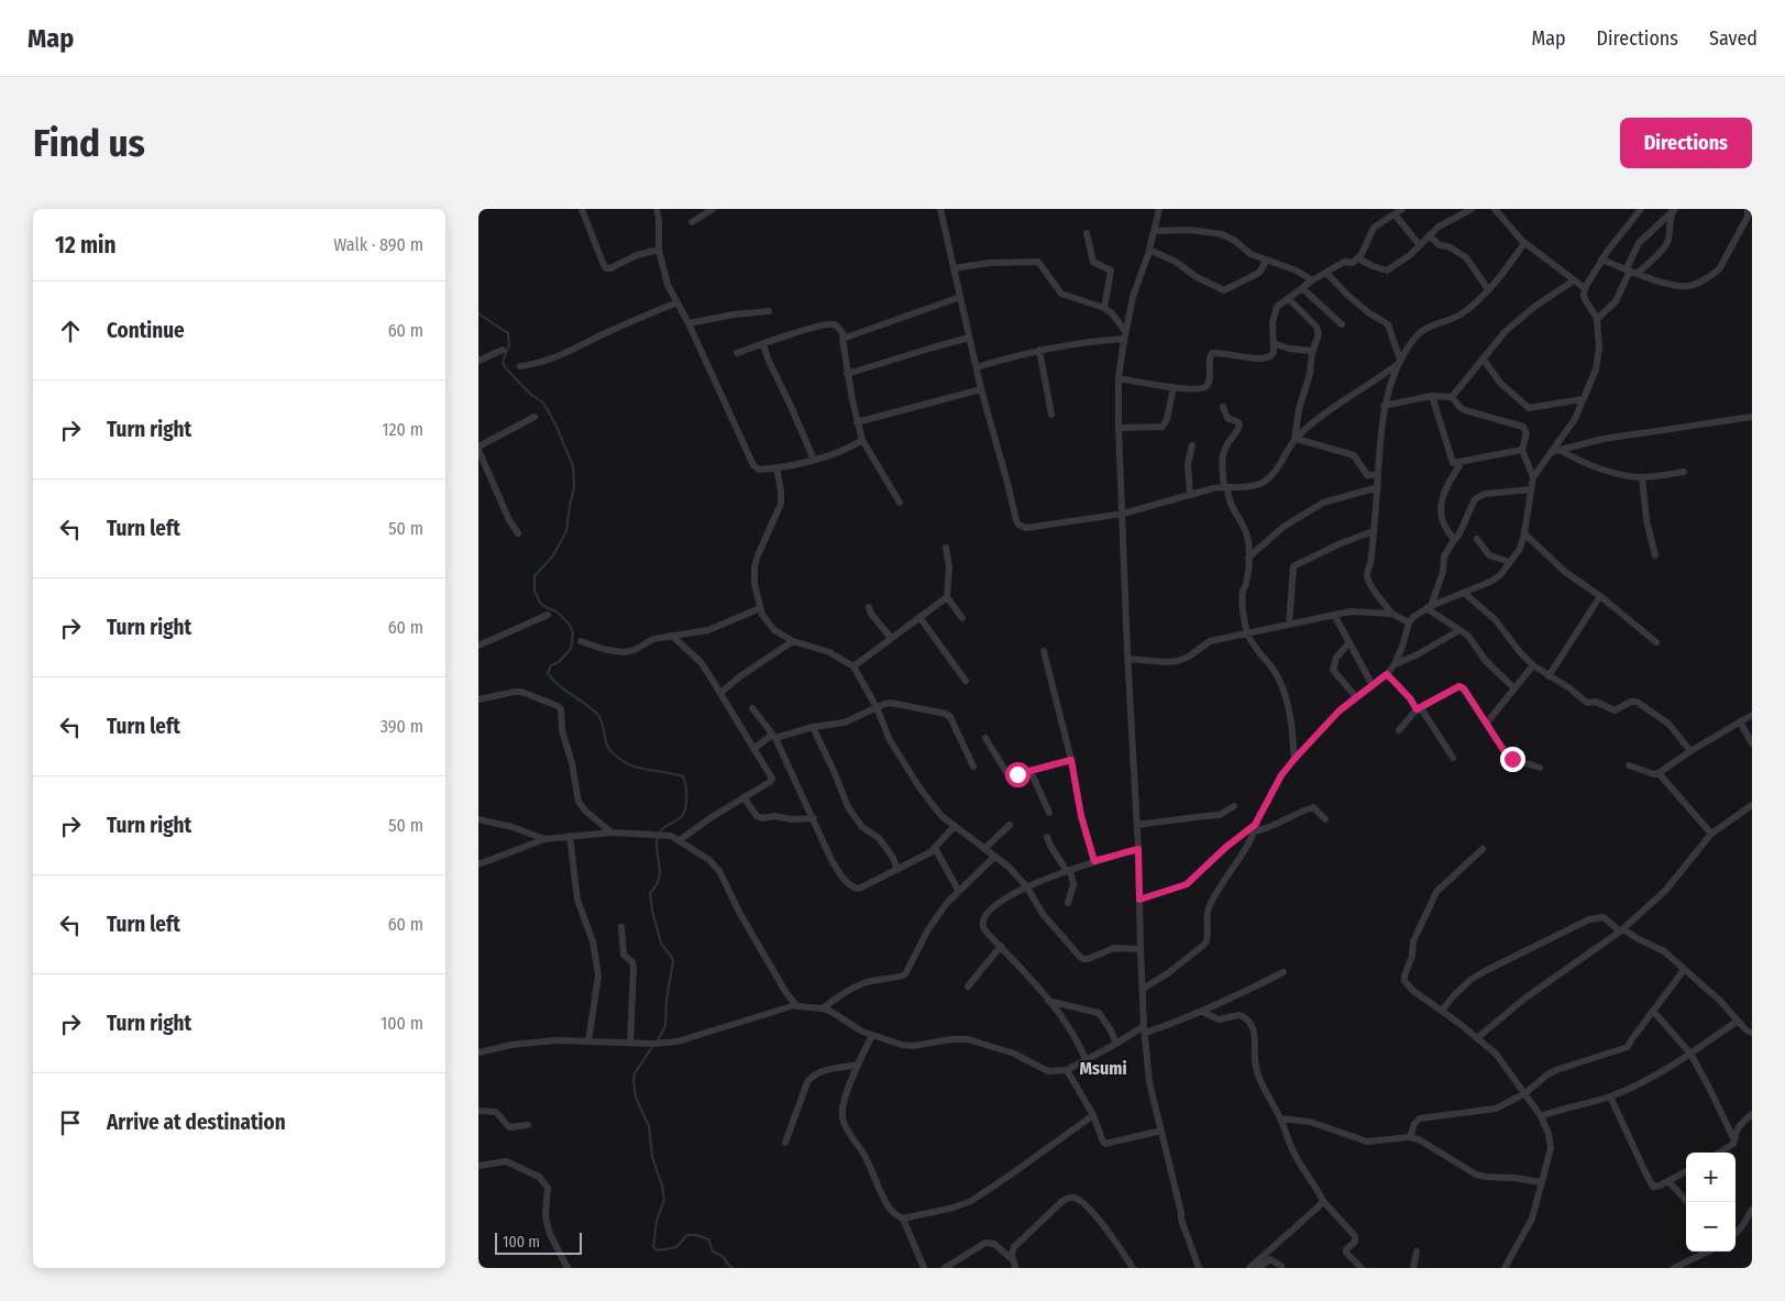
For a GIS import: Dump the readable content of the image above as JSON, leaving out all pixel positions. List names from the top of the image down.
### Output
{
  "districts": ["Msumi"],
  "scale_bar": "100 m",
  "page": {
    "header": "Map",
    "nav": ["Map", "Directions", "Saved"],
    "buttons": "Directions",
    "title": "Find us",
    "heading": ["12 min", "Walk · 890 m"],
    "list": [
      ["Continue", "60 m"],
      ["Turn right", "120 m"],
      ["Turn left", "50 m"],
      ["Turn right", "60 m"],
      ["Turn left", "390 m"],
      ["Turn right", "50 m"],
      ["Turn left", "60 m"],
      ["Turn right", "100 m"],
      "Arrive at destination"
    ],
    "map_buttons": ["+", "−"],
    "scale": "100 m"
  }
}
